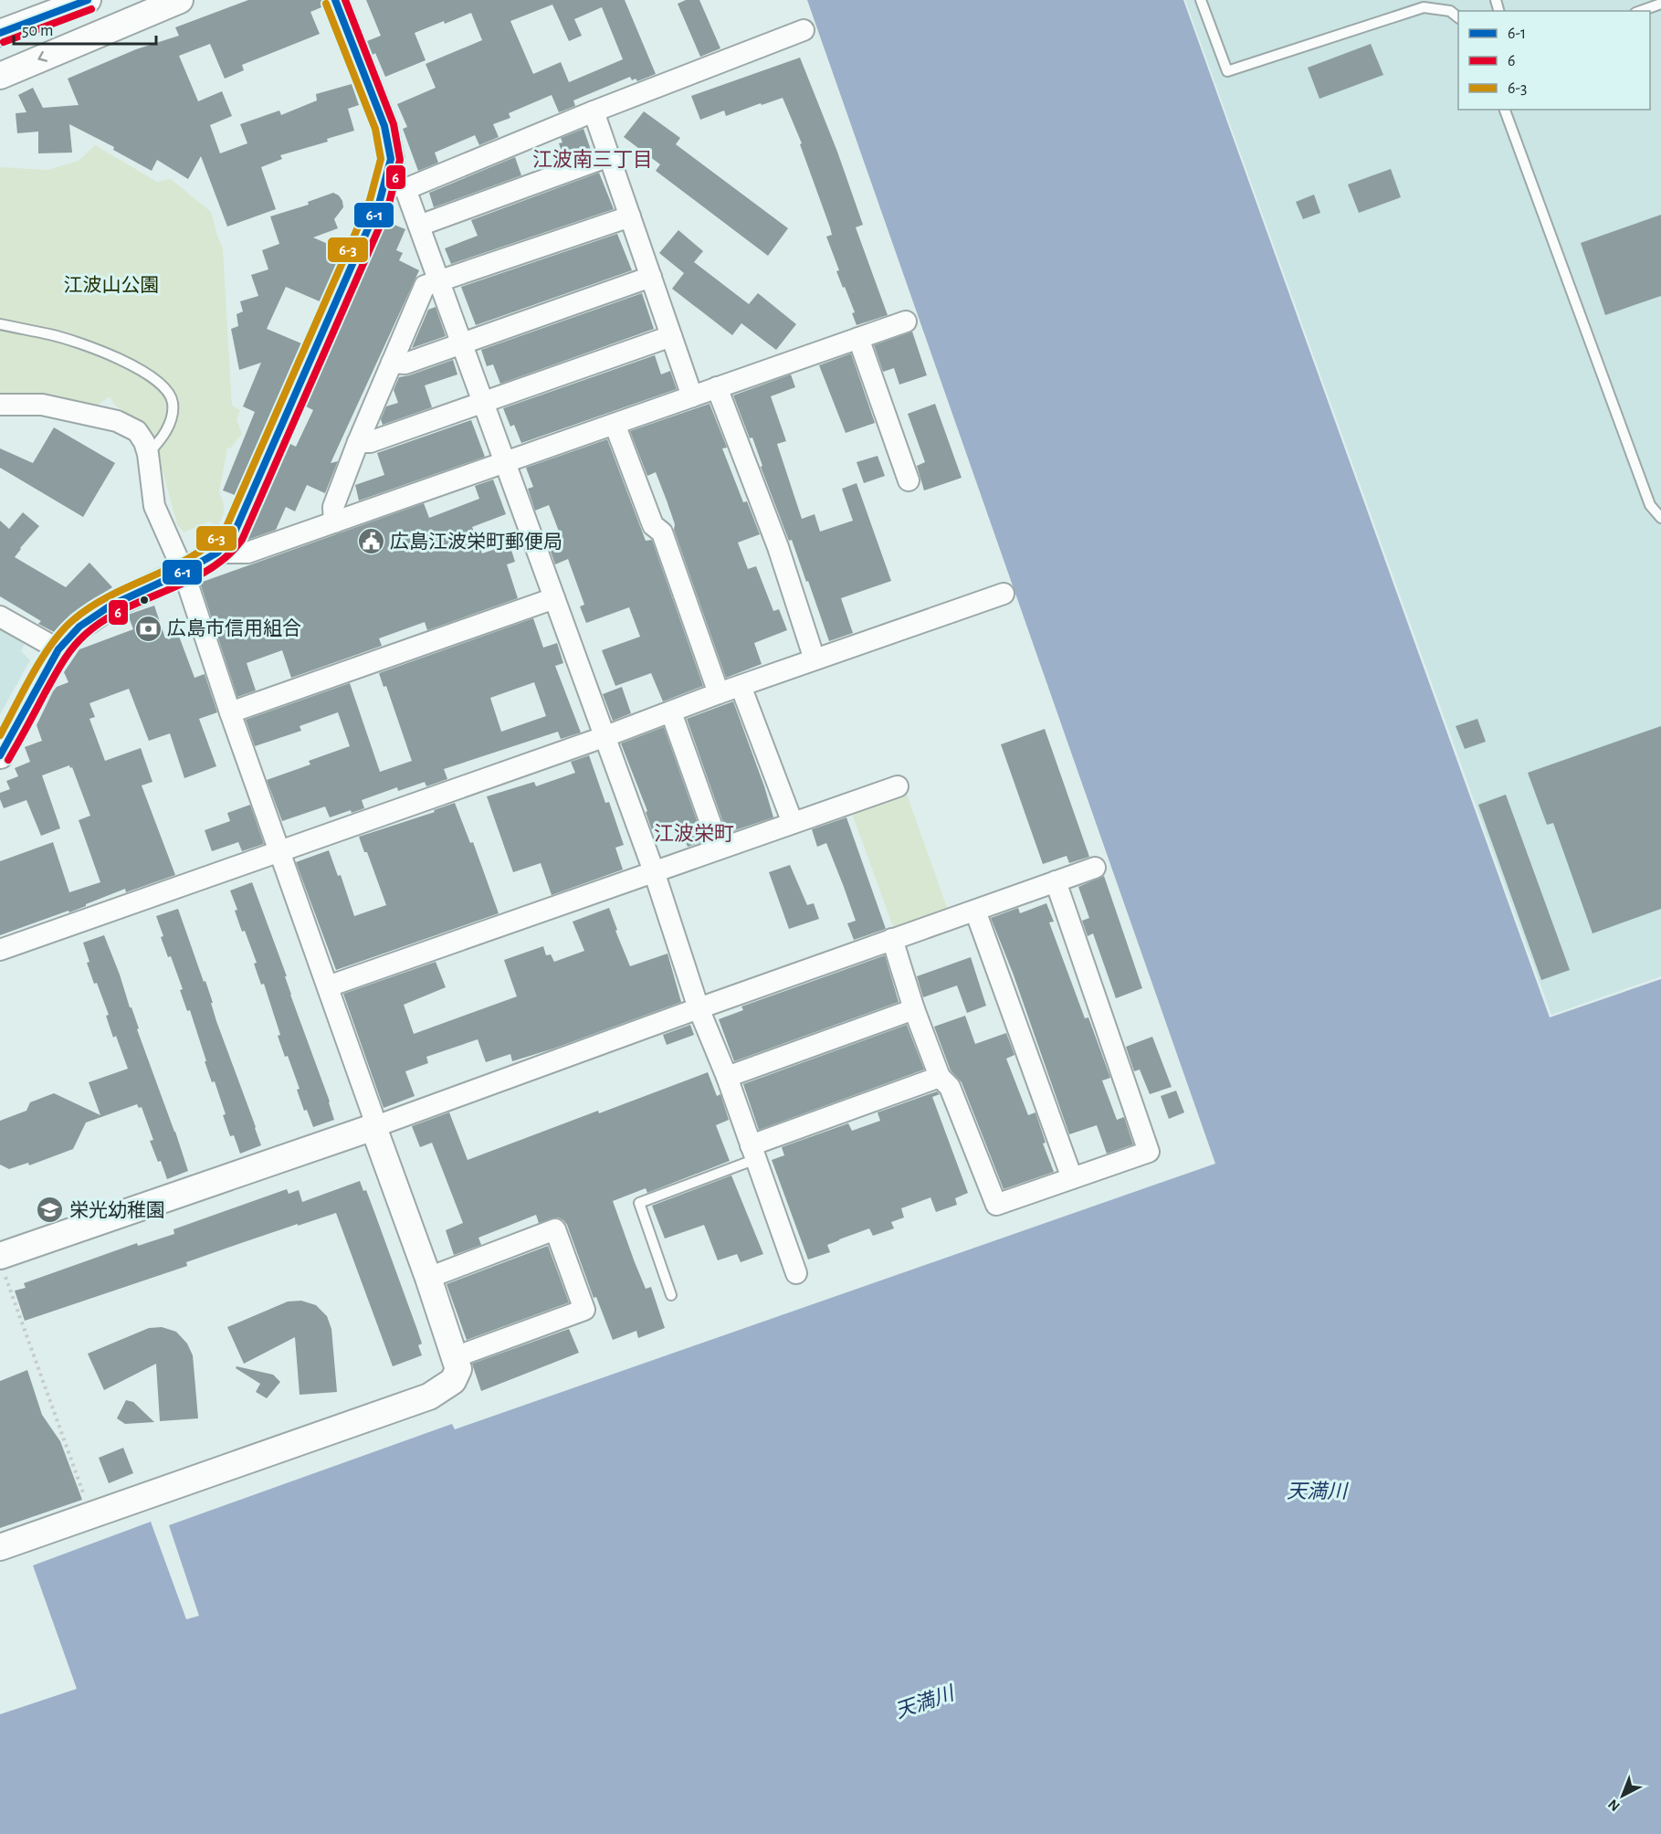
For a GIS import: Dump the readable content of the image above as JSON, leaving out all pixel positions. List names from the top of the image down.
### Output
{
  "districts": ["江波南三丁目", "江波栄町"],
  "water": ["天満川"],
  "parks": ["江波山公園"],
  "places": {
    "public building": ["広島江波栄町郵便局"],
    "bank": ["広島市信用組合"],
    "school or university": ["栄光幼稚園"]
  },
  "lines": ["transit line 6-1", "transit line 6", "transit line 6-3"],
  "legend": ["6-1", "6", "6-3"],
  "scale_bar": "50 m",
  "north": "bottom left"
}
